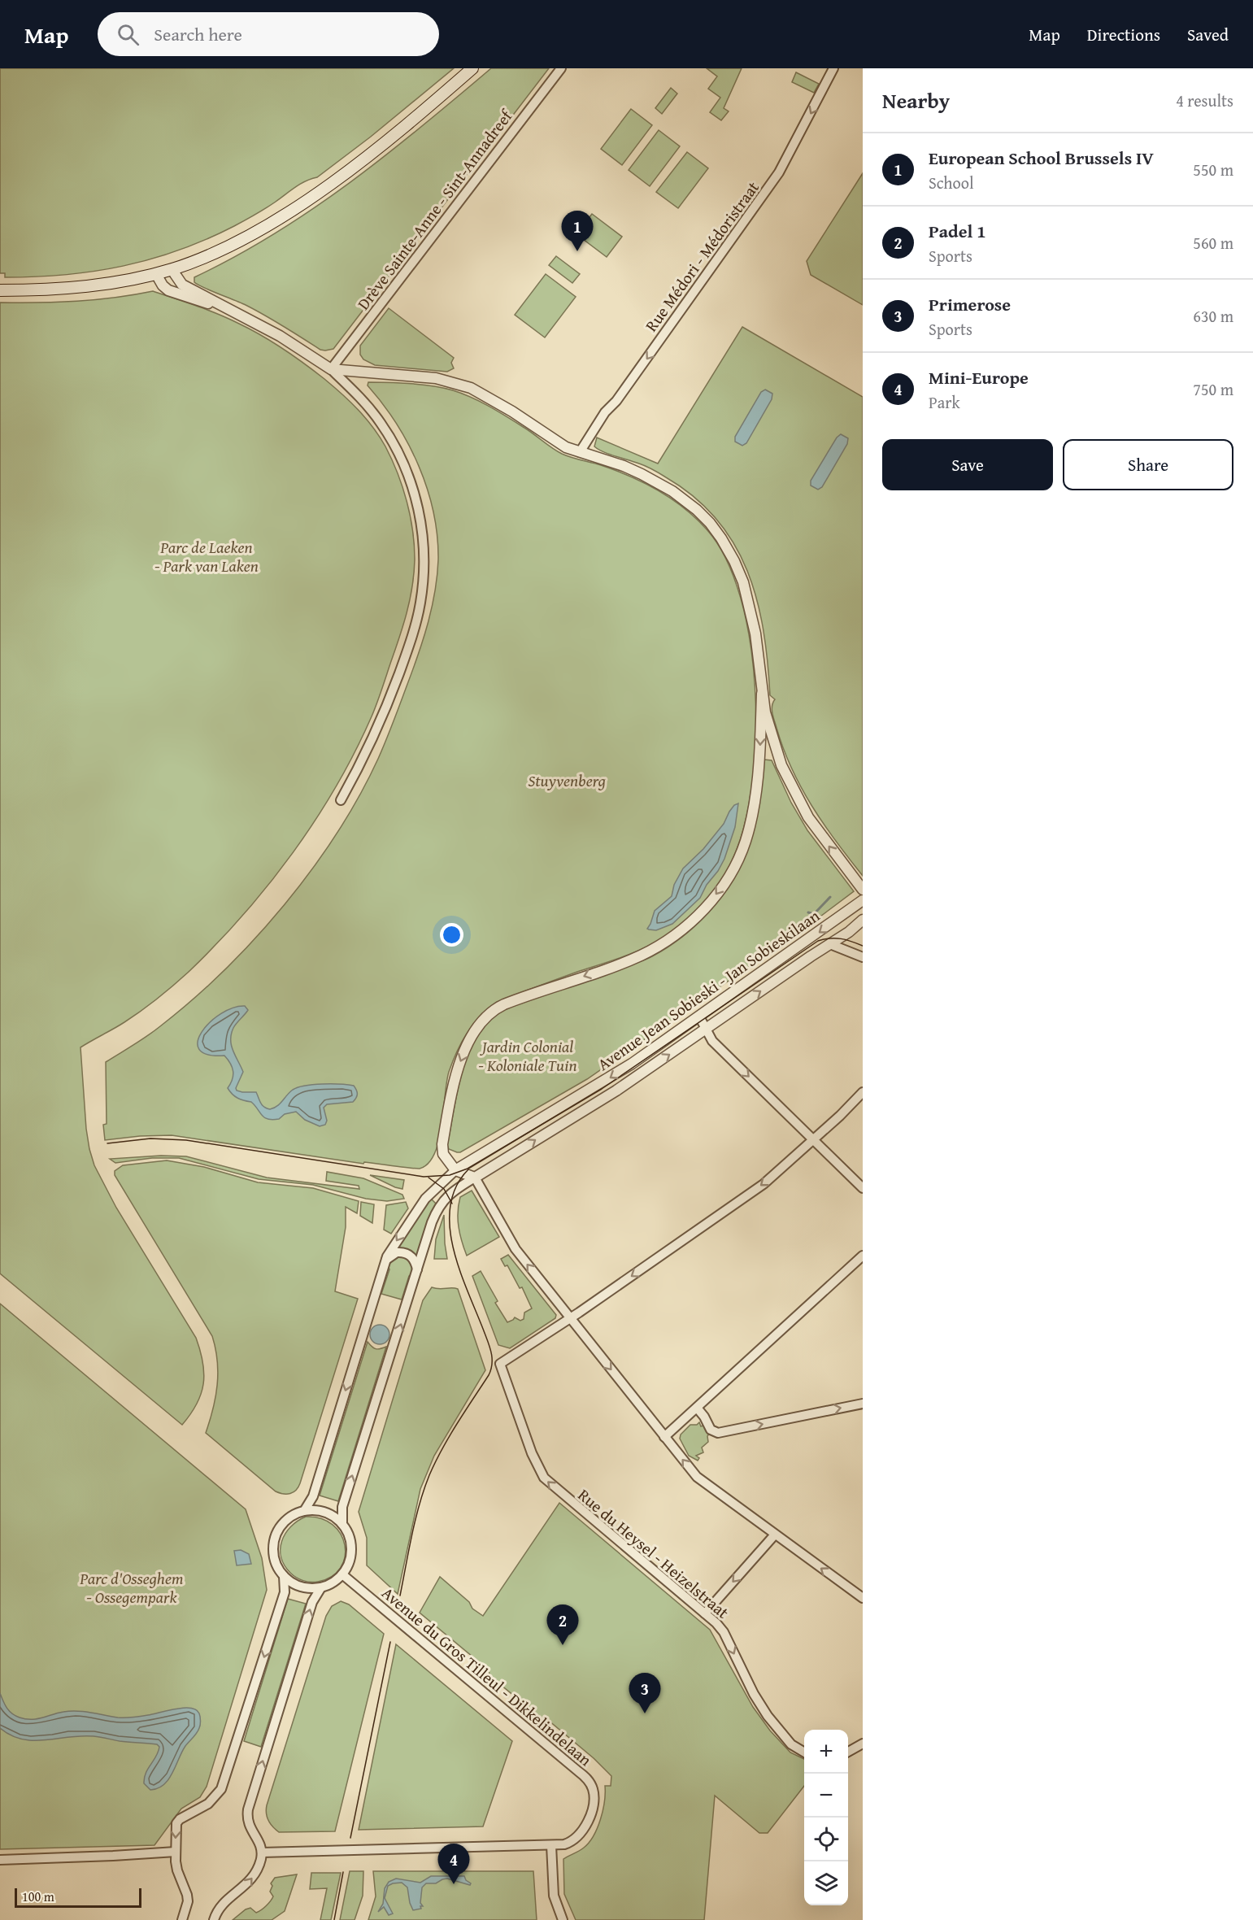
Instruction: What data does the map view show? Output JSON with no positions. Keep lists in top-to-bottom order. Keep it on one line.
{"streets":{"street":["Drève Sainte-Anne - Sint-Annadreef","Rue Médori - Médoristraat","Avenue Jean Sobieski - Jan Sobieskilaan","Rue du Heysel - Heizelstraat","Avenue du Gros Tilleul - Dikkelindelaan"]},"crossings":[["Avenue Jean Sobieski - Jan Sobieskilaan","Avenue du Gros Tilleul - Dikkelindelaan"]],"one_way":["Rue Médori - Médoristraat"],"parks":["Parc de Laeken - Park van Laken","Stuyvenberg","Jardin Colonial - Koloniale Tuin","Parc d'Osseghem - Ossegempark"],"scale_bar":"100 m","page":{"header":"Map","search":"Search here","nav":["Map","Directions","Saved"],"heading":["Nearby","4 results"],"list":[{"mark":"1","name":"European School Brussels IV","note":"School","value":"550 m"},{"mark":"2","name":"Padel 1","note":"Sports","value":"560 m"},{"mark":"3","name":"Primerose","note":"Sports","value":"630 m"},{"mark":"4","name":"Mini-Europe","note":"Park","value":"750 m"}],"pins":["1","2","3","4"],"buttons":["Save","Share"],"map_buttons":["+","−"],"scale":"100 m"}}
